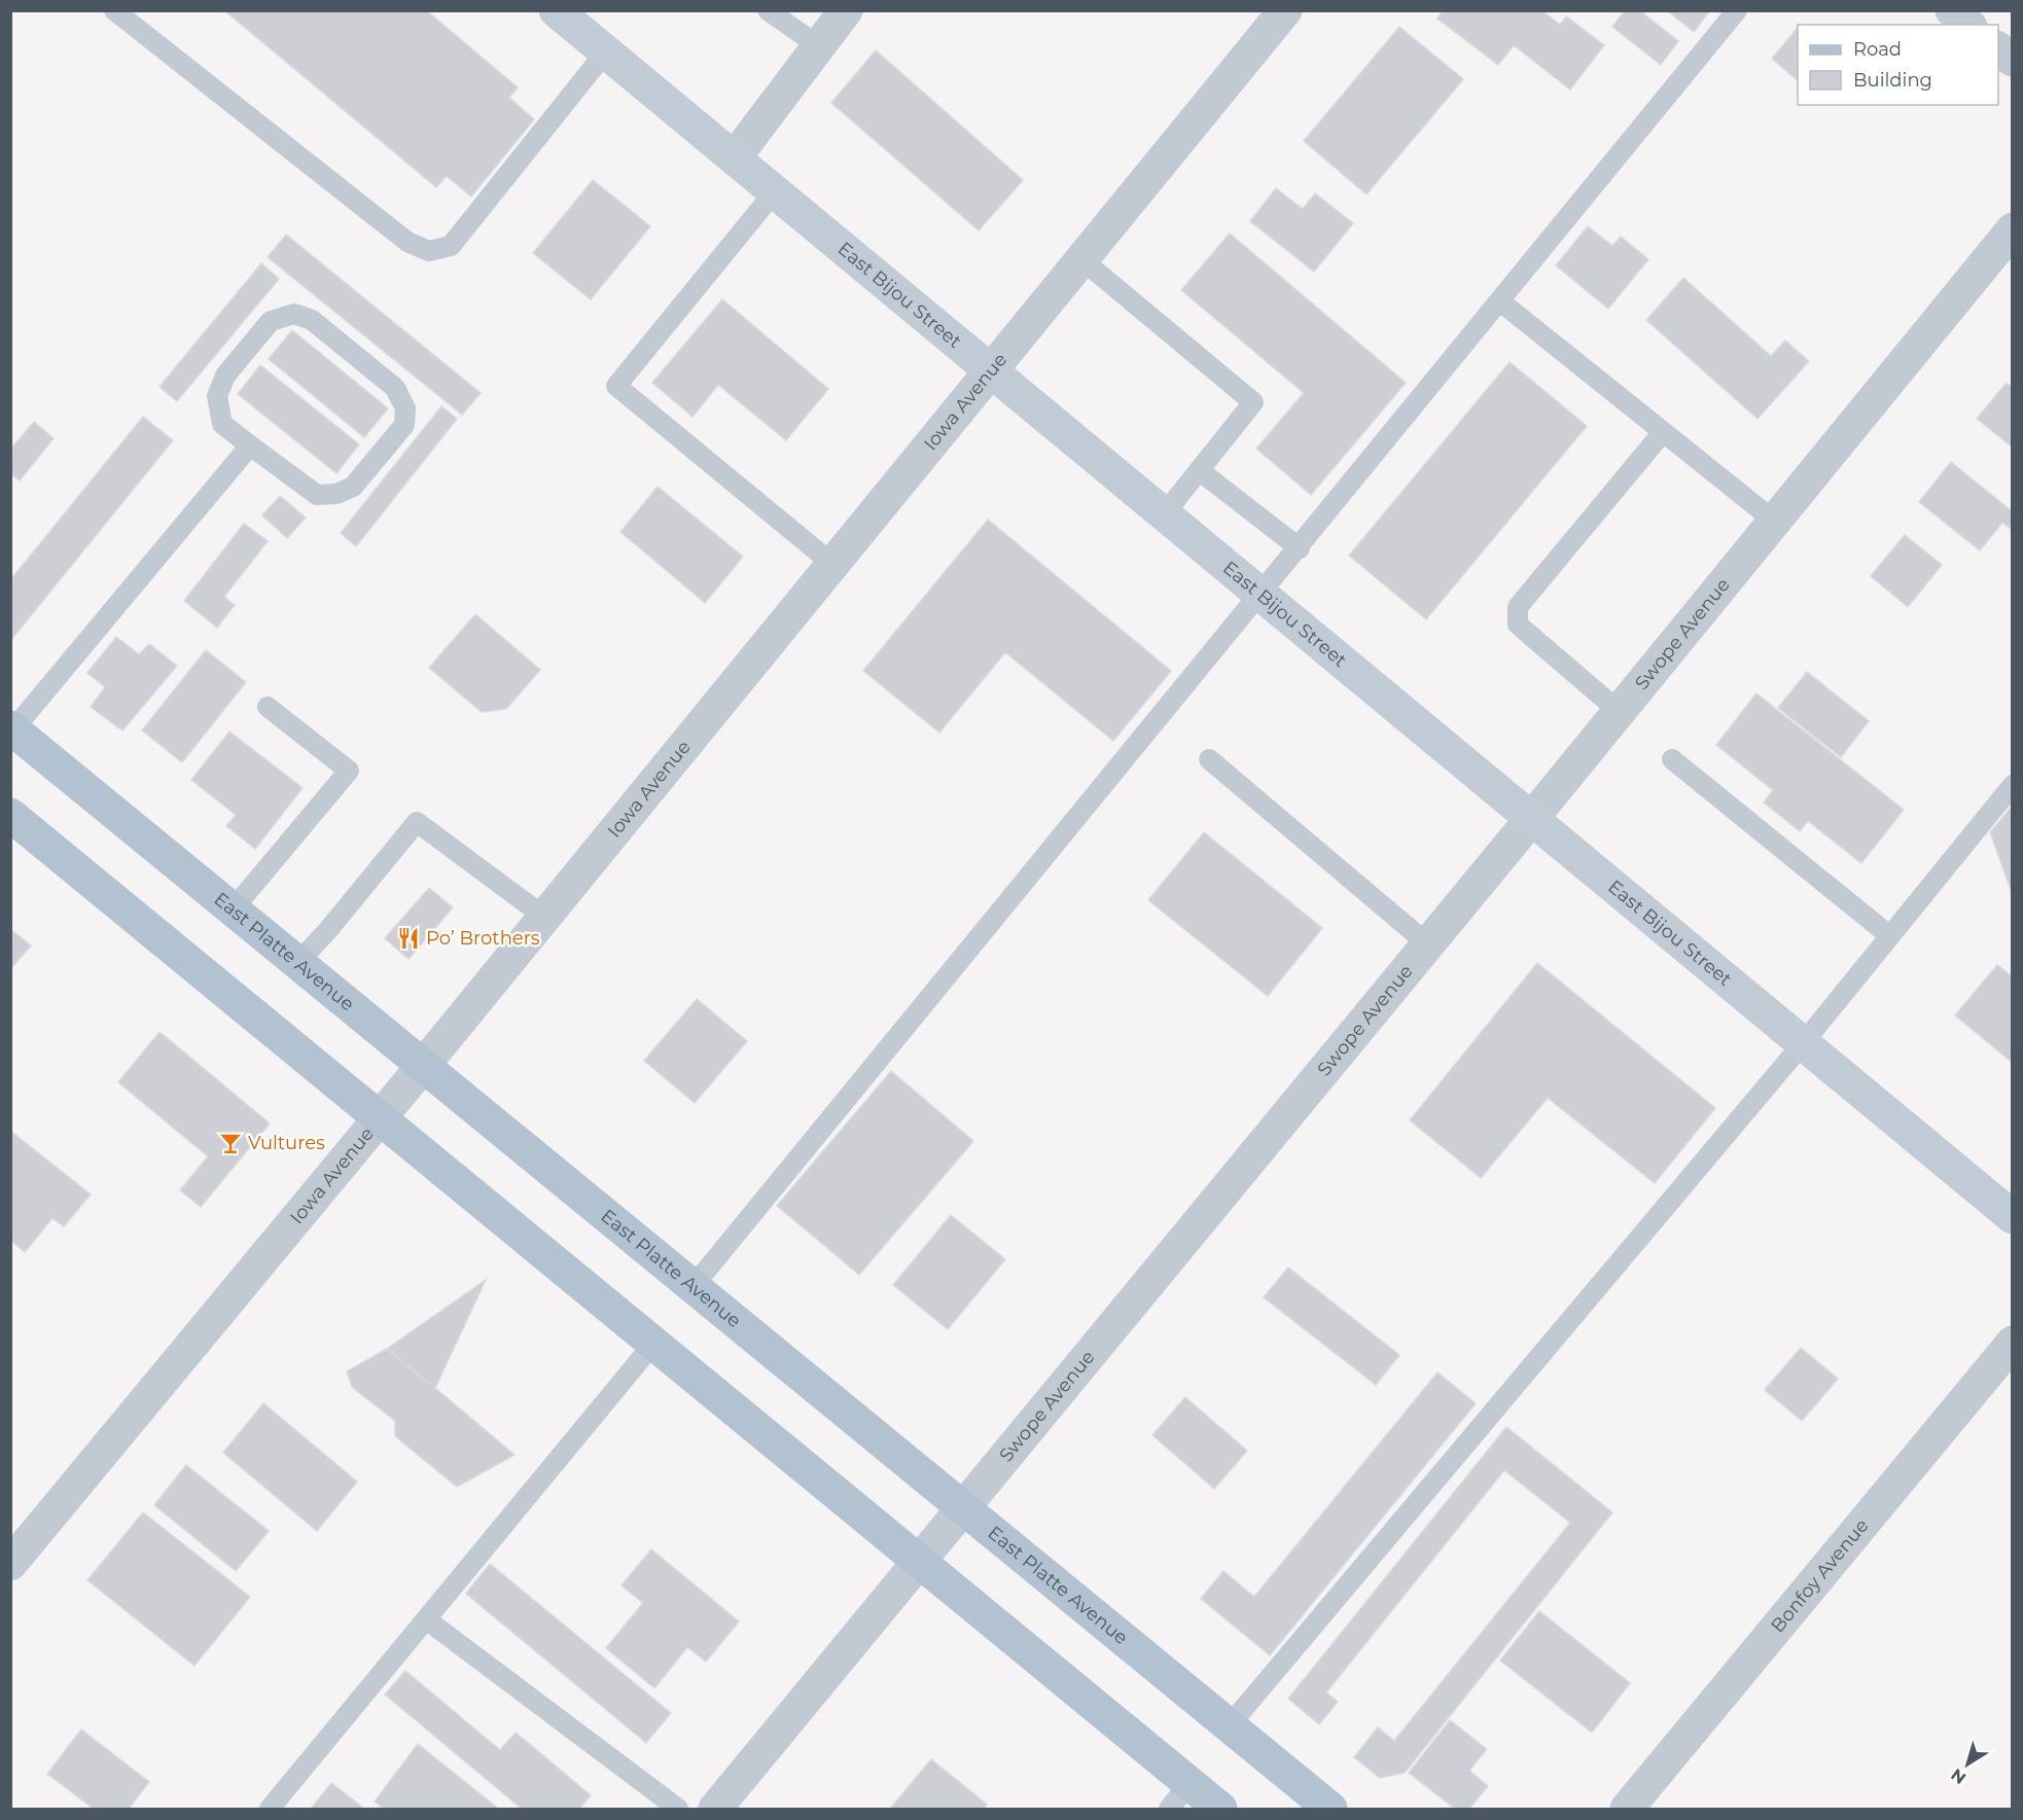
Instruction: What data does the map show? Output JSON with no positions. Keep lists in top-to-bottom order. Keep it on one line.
{"streets":{"main road":["East Platte Avenue"],"street":["East Bijou Street","Iowa Avenue","Swope Avenue","Bonfoy Avenue"]},"crossings":[["East Bijou Street","Iowa Avenue"],["East Bijou Street","Swope Avenue"],["Iowa Avenue","East Platte Avenue"],["Swope Avenue","East Platte Avenue"]],"places":{"restaurant":["Po’ Brothers"],"bar":["Vultures"]},"legend":["Road","Building"],"north":"bottom left"}
